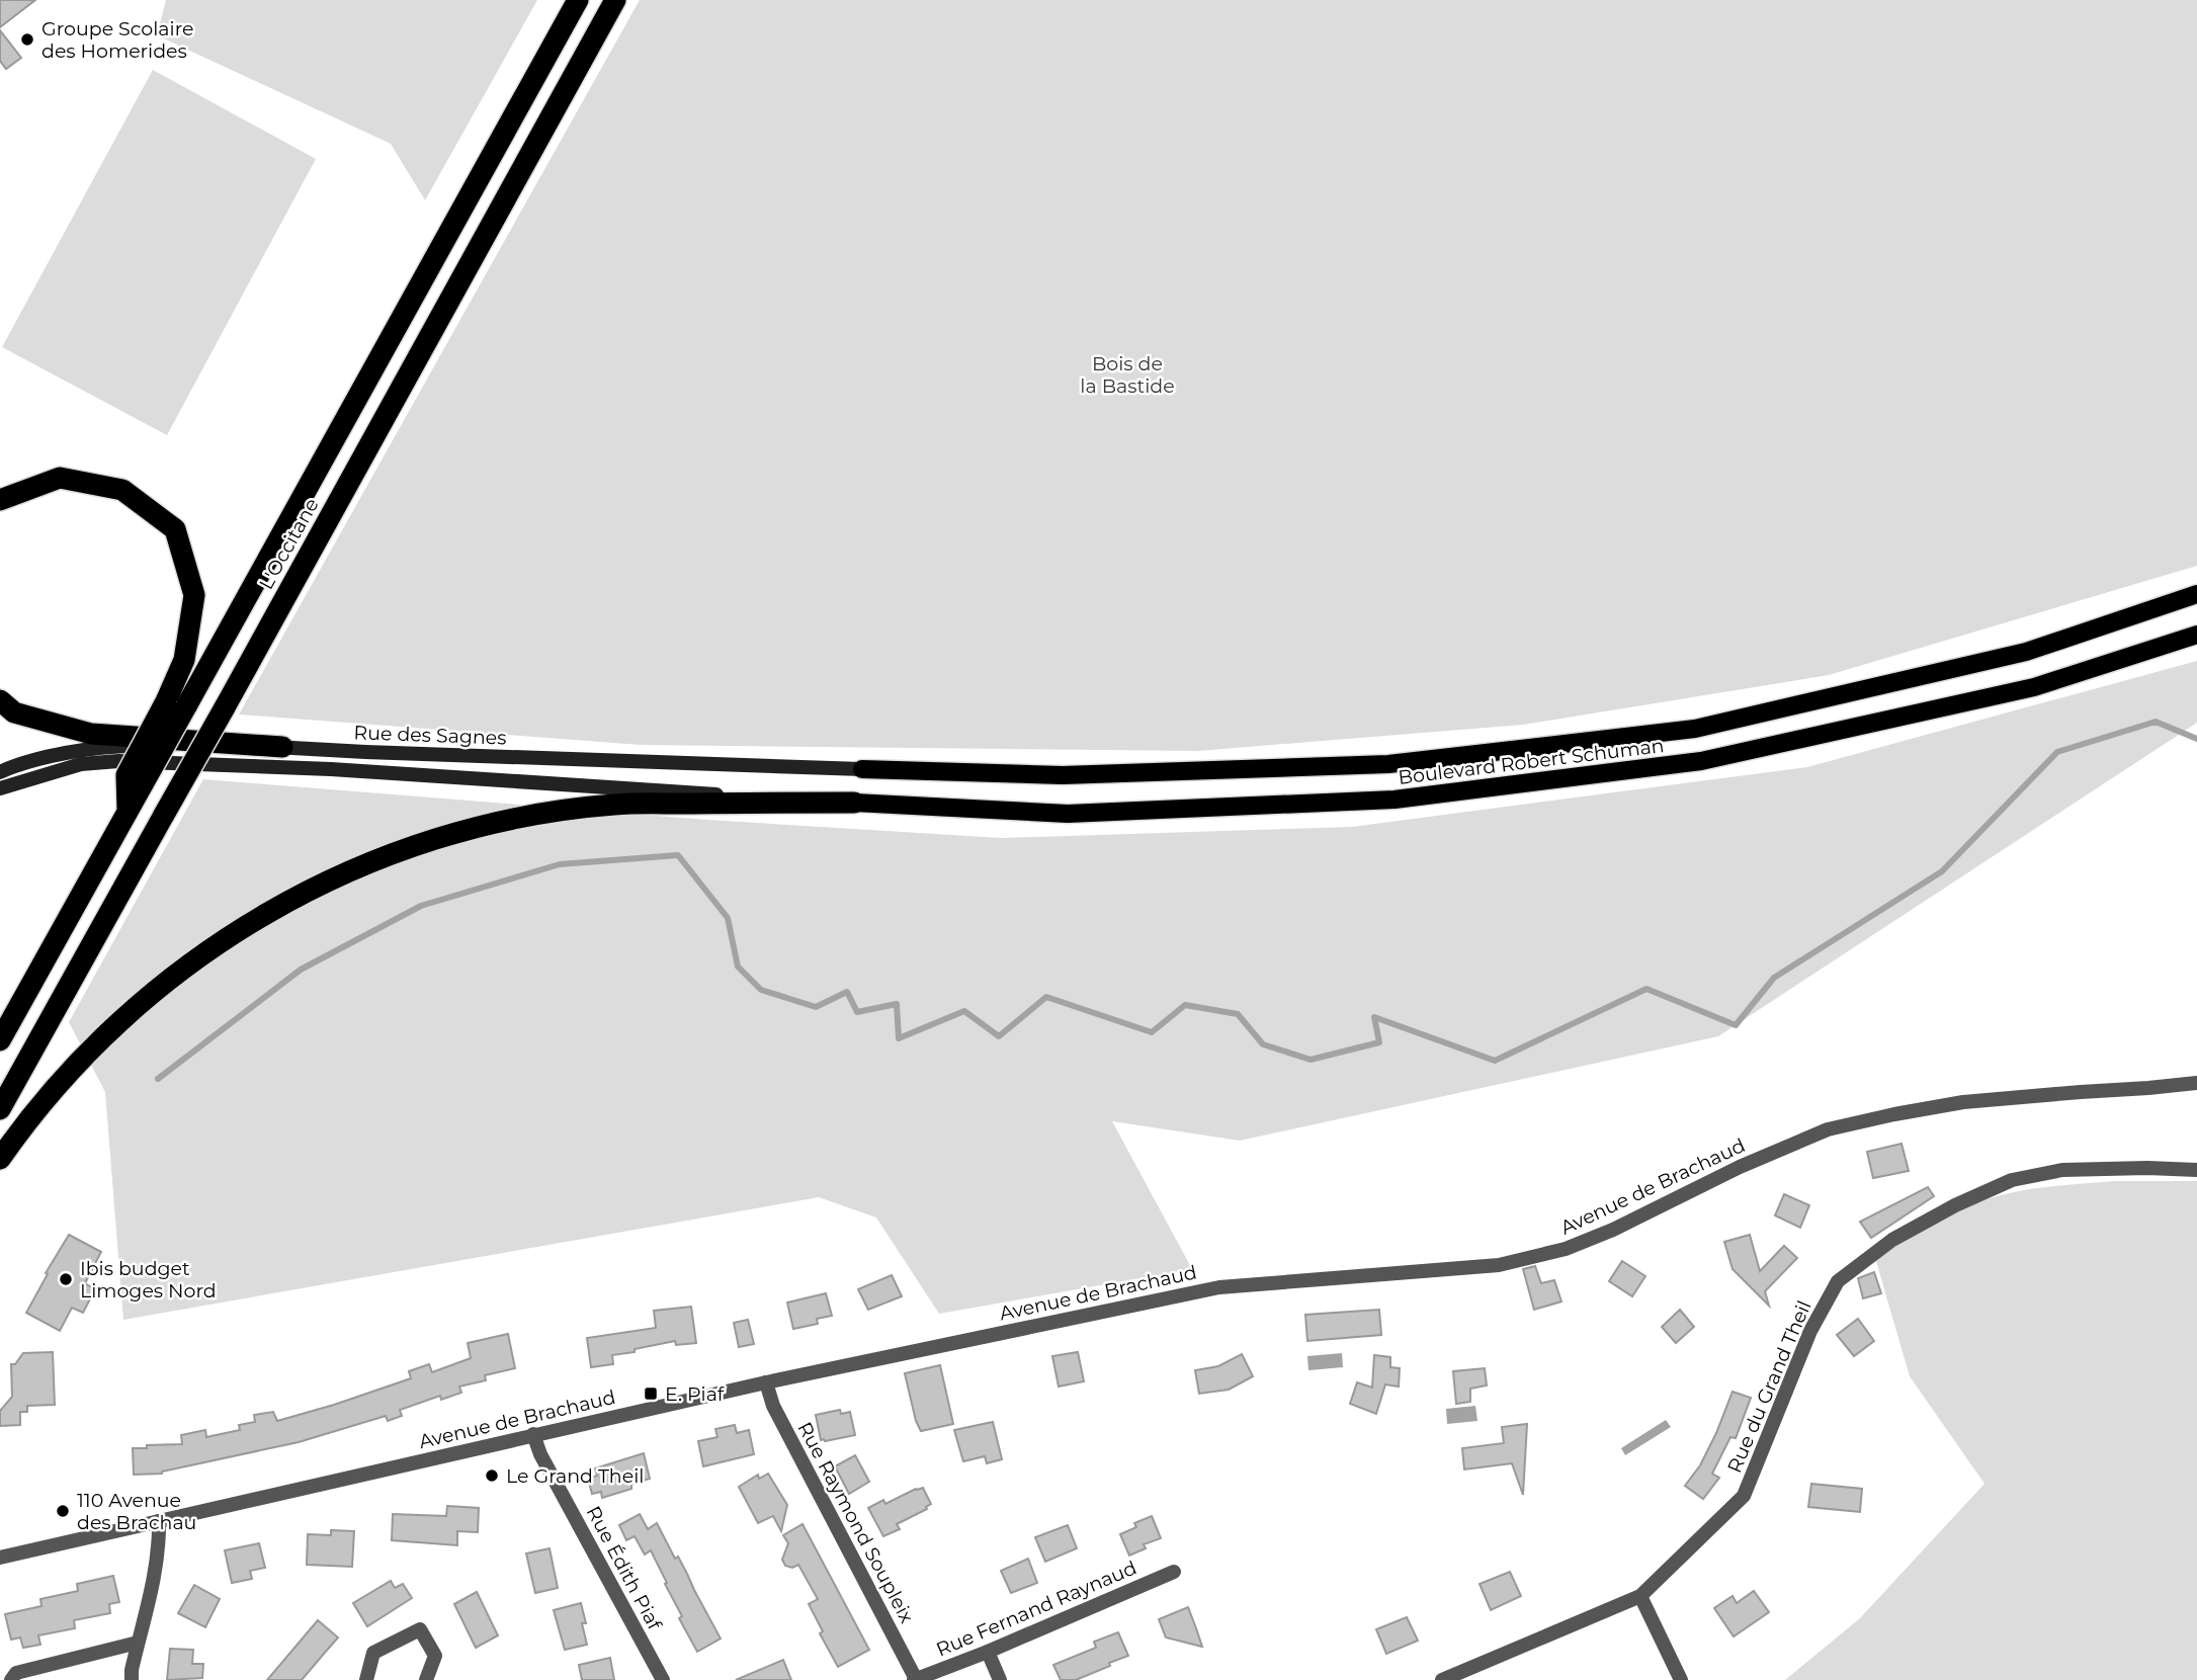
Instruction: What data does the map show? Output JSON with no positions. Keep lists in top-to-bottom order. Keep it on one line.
{"streets":{"highway":["L'Occitane"],"main road":["Boulevard Robert Schuman"],"street":["Rue des Sagnes","Avenue de Brachaud","Rue du Grand Theil","Rue Raymond Soupleix","Rue Édith Piaf","Rue Fernand Raynaud"]},"crossings":[["Rue des Sagnes","Boulevard Robert Schuman"],["Avenue de Brachaud","Rue Raymond Soupleix"],["Avenue de Brachaud","Rue Édith Piaf"],["Rue Raymond Soupleix","Rue Fernand Raynaud"]],"parks":["Bois de la Bastide"],"places":{"other":["Groupe Scolaire des Homerides","Ibis budget Limoges Nord","Le Grand Theil","110 Avenue des Brachau"],"transit":["E. Piaf"]}}
